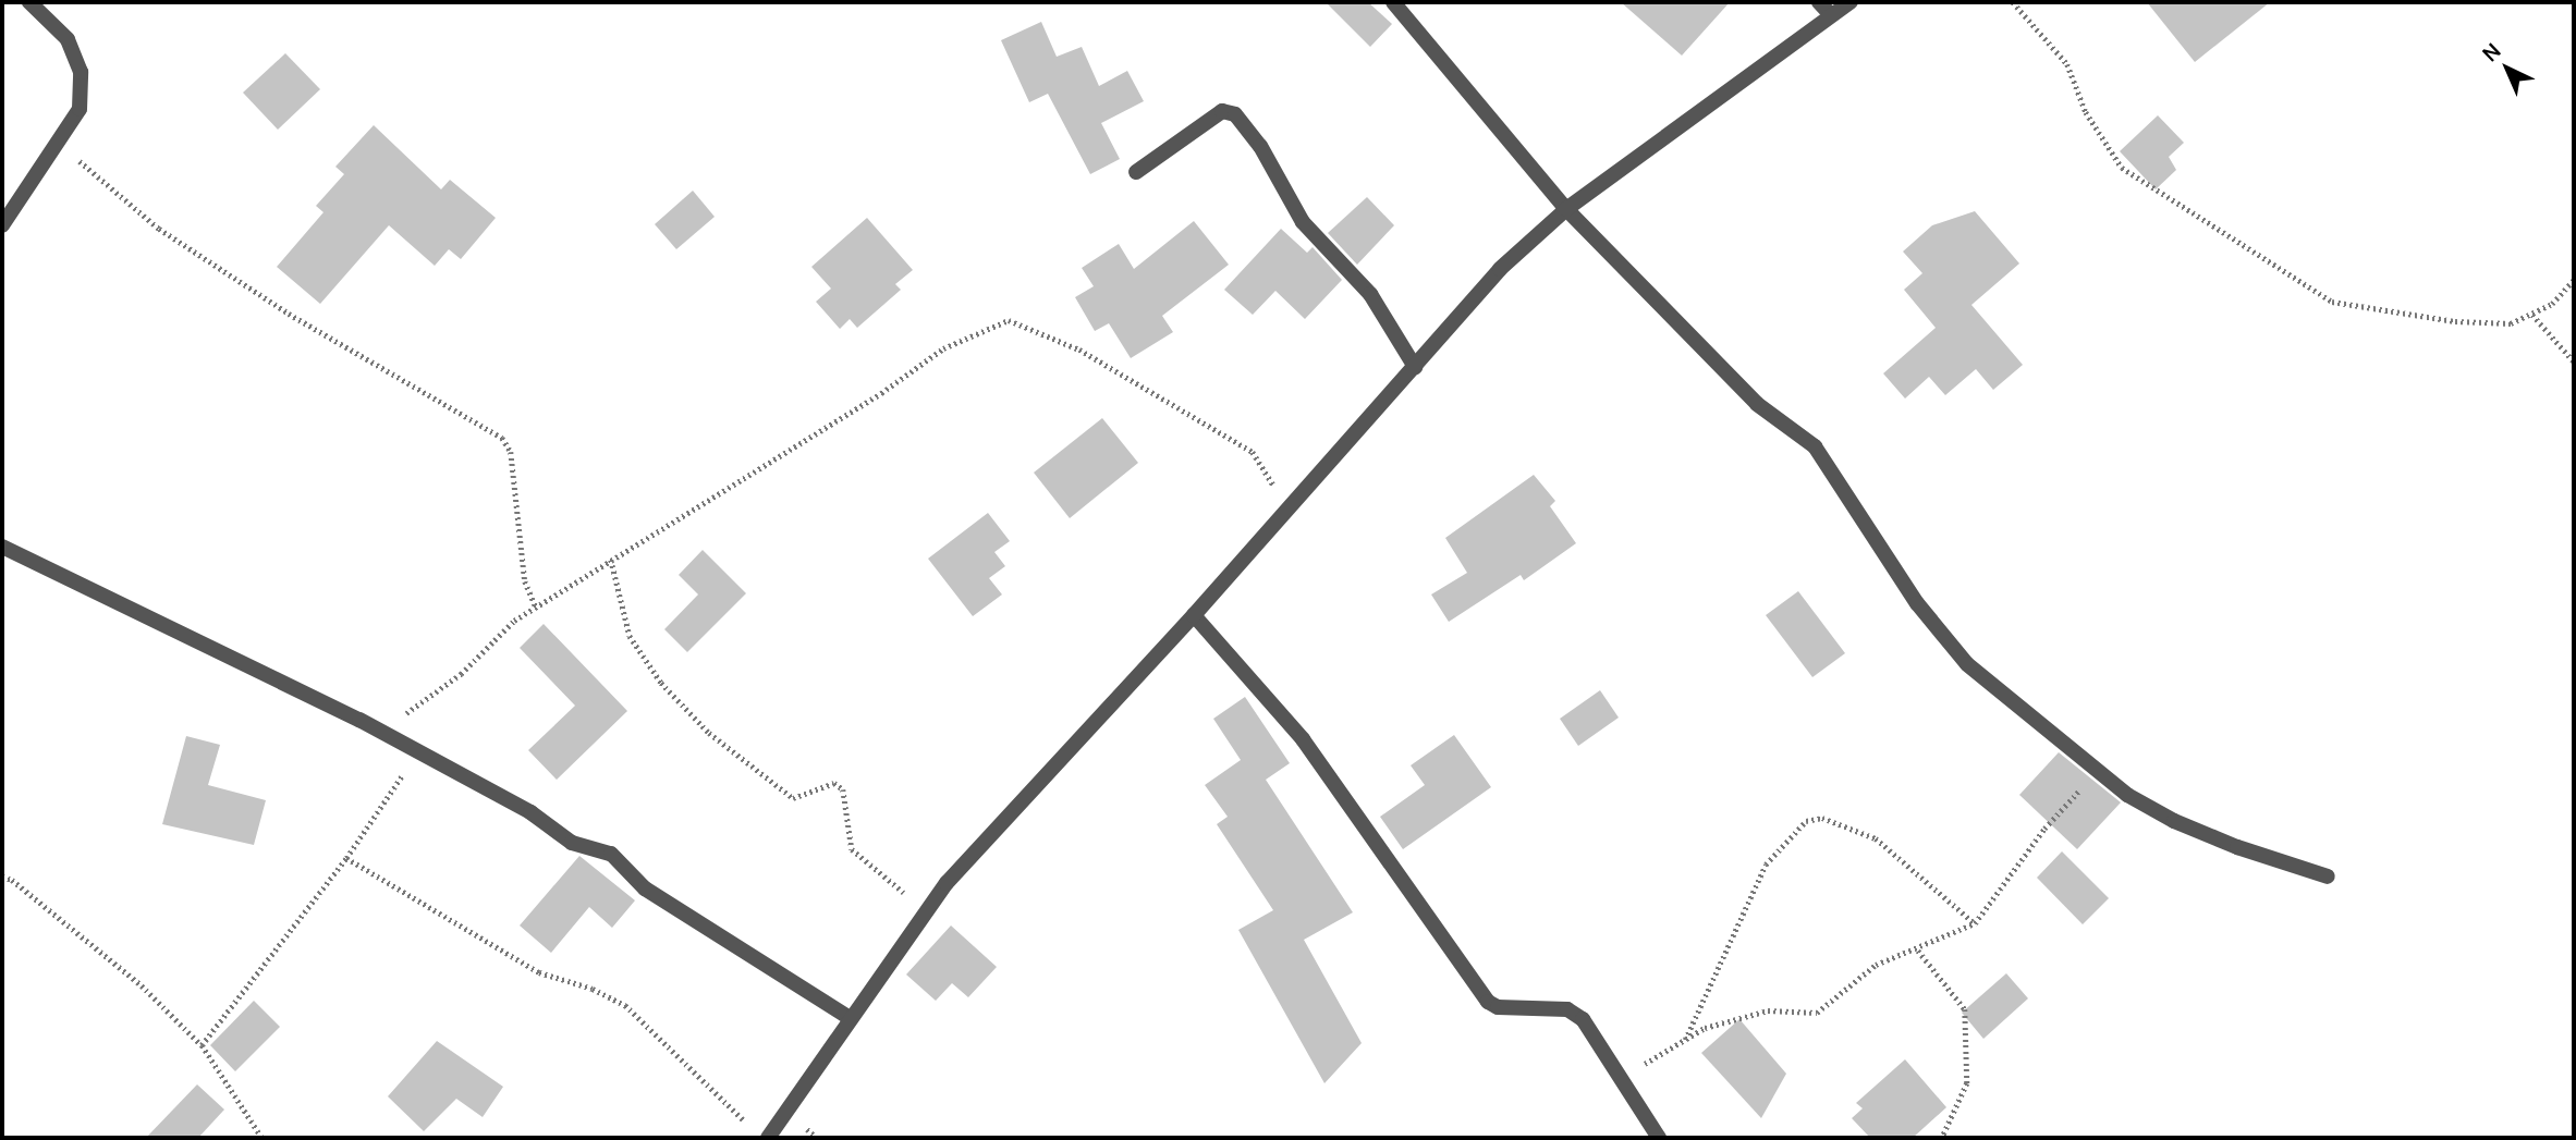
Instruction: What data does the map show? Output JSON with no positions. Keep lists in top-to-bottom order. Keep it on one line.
{"north":"top left"}
